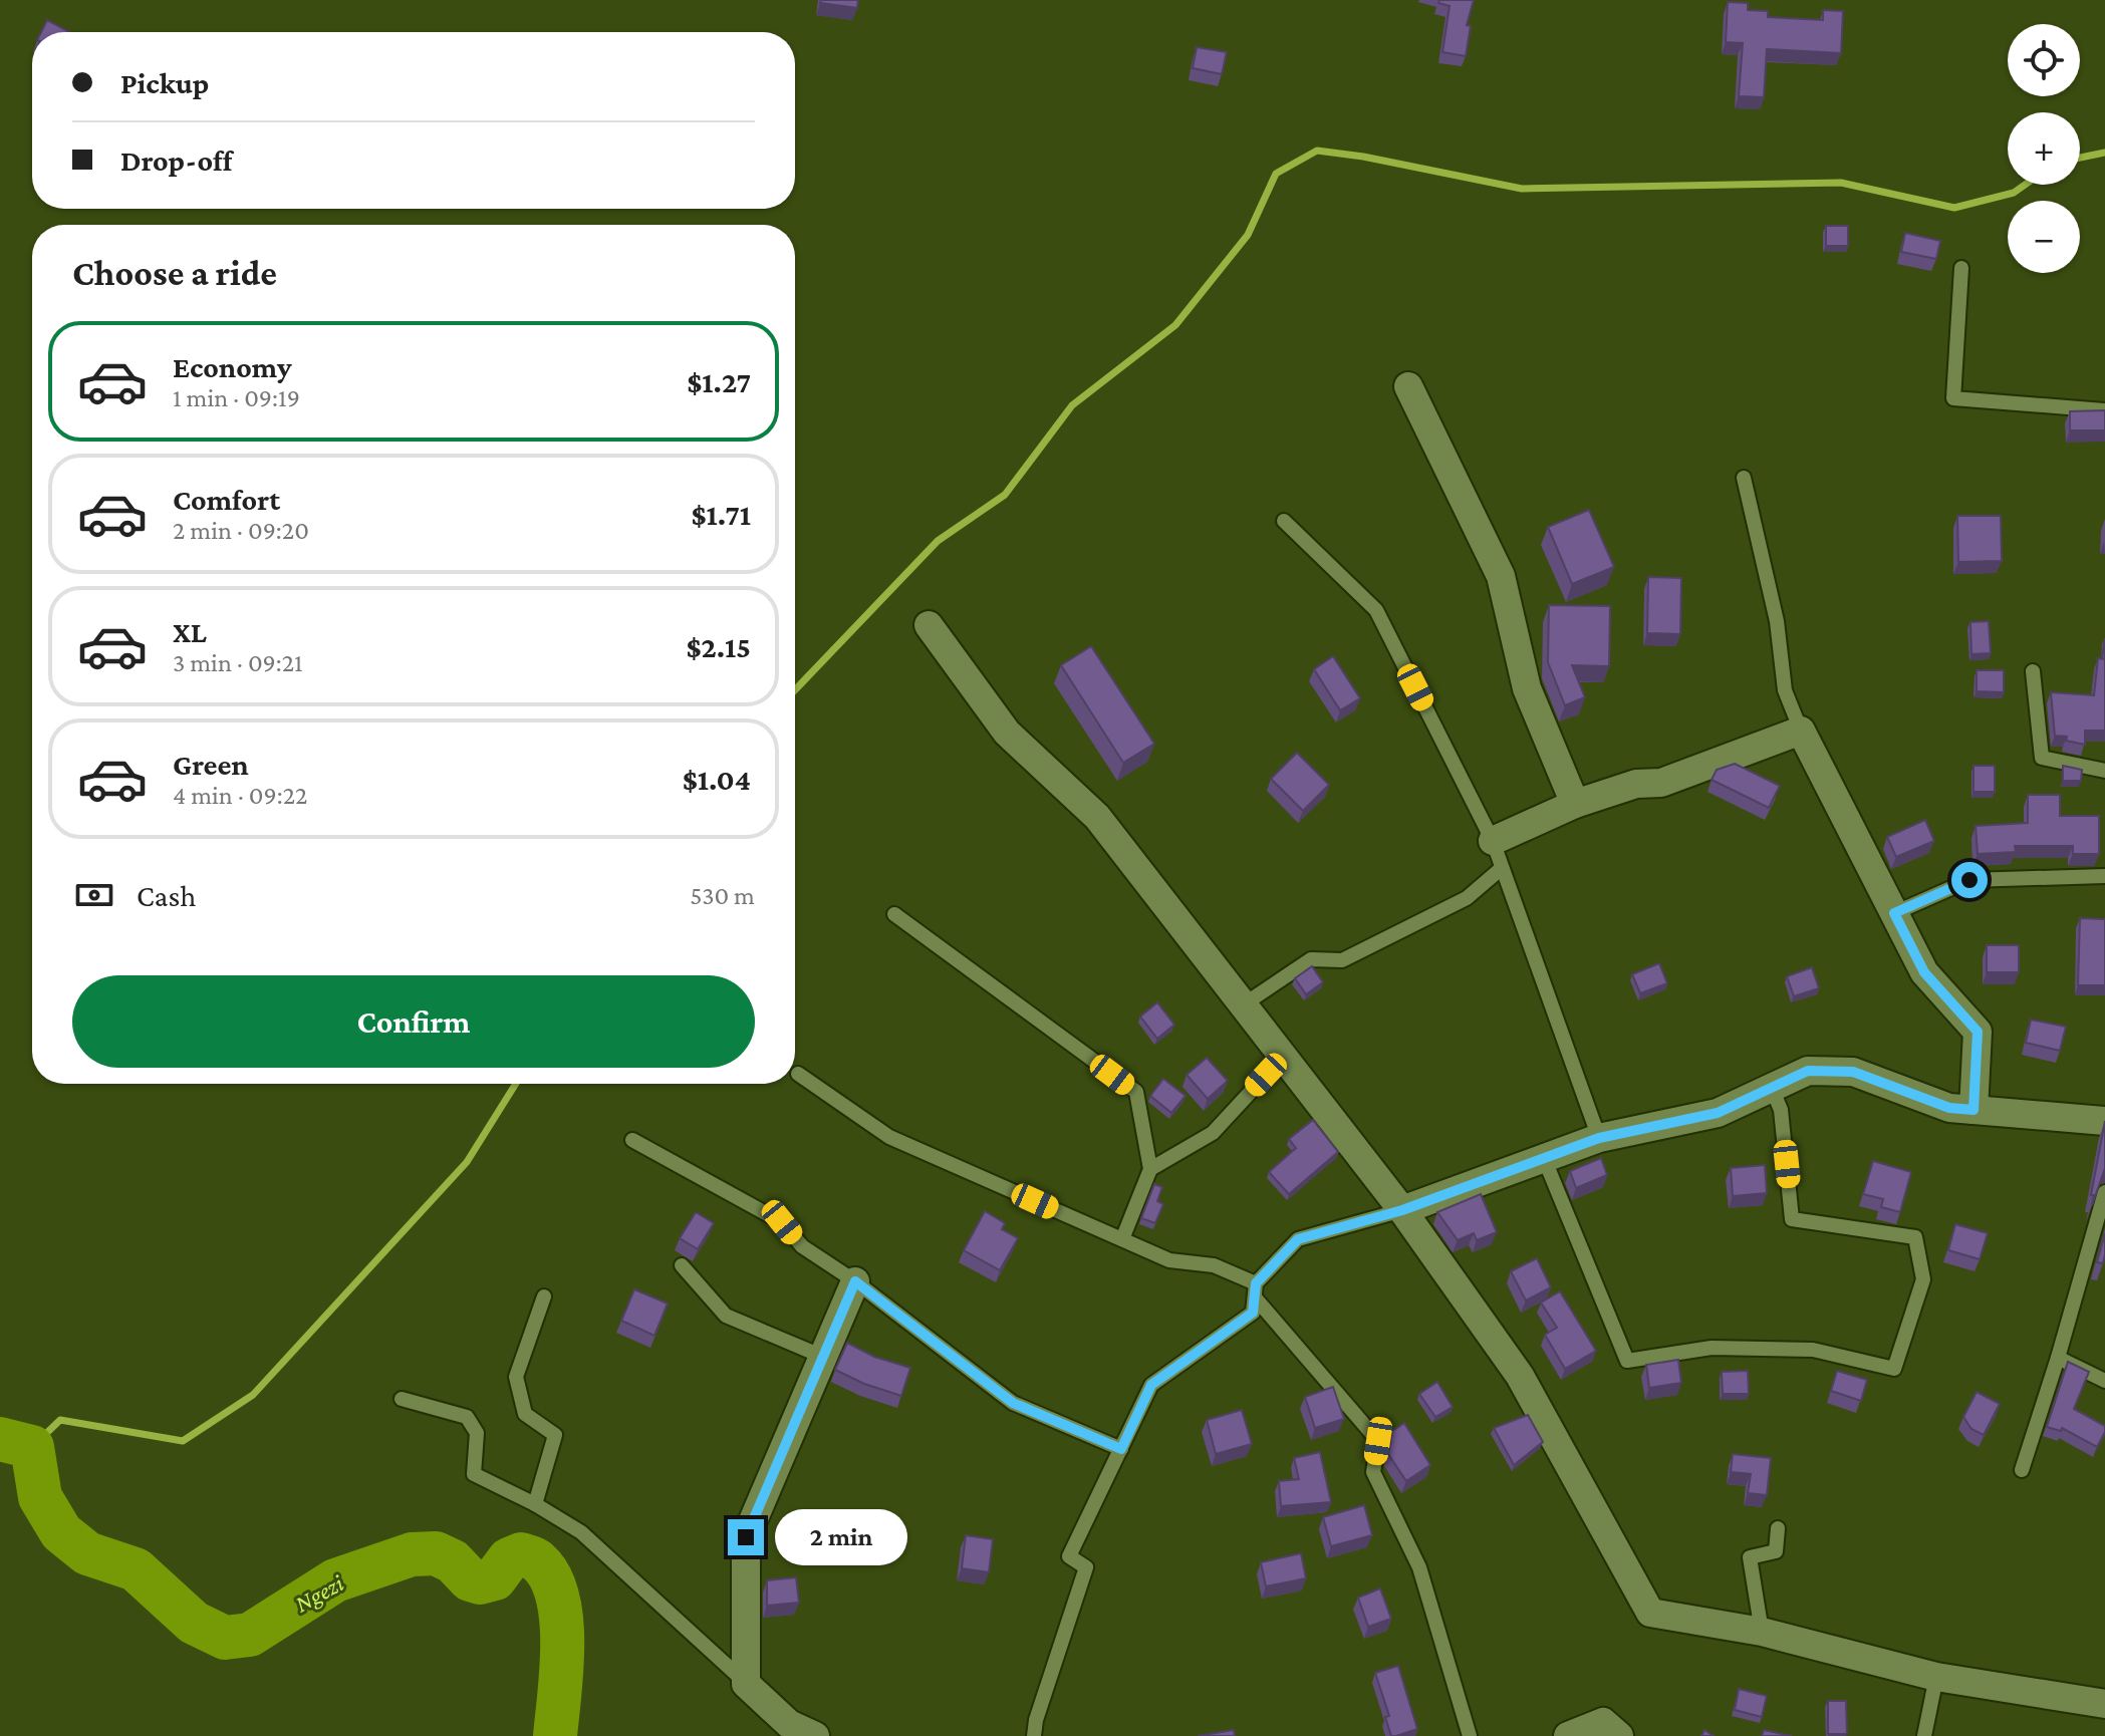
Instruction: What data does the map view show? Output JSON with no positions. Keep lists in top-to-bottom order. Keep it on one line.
{"water":["Ngezi"],"page":{"map_buttons":["+","−"],"banner":["Pickup","Drop-off"],"heading":"Choose a ride","list":[{"name":"Economy","note":"1 min · 09:19","value":"$1.27"},{"name":"Comfort","note":"2 min · 09:20","value":"$1.71"},{"name":"XL","note":"3 min · 09:21","value":"$2.15"},{"name":"Green","note":"4 min · 09:22","value":"$1.04"}],"pay":["Cash","530 m"],"buttons":"Confirm","bubble":"2 min"}}
